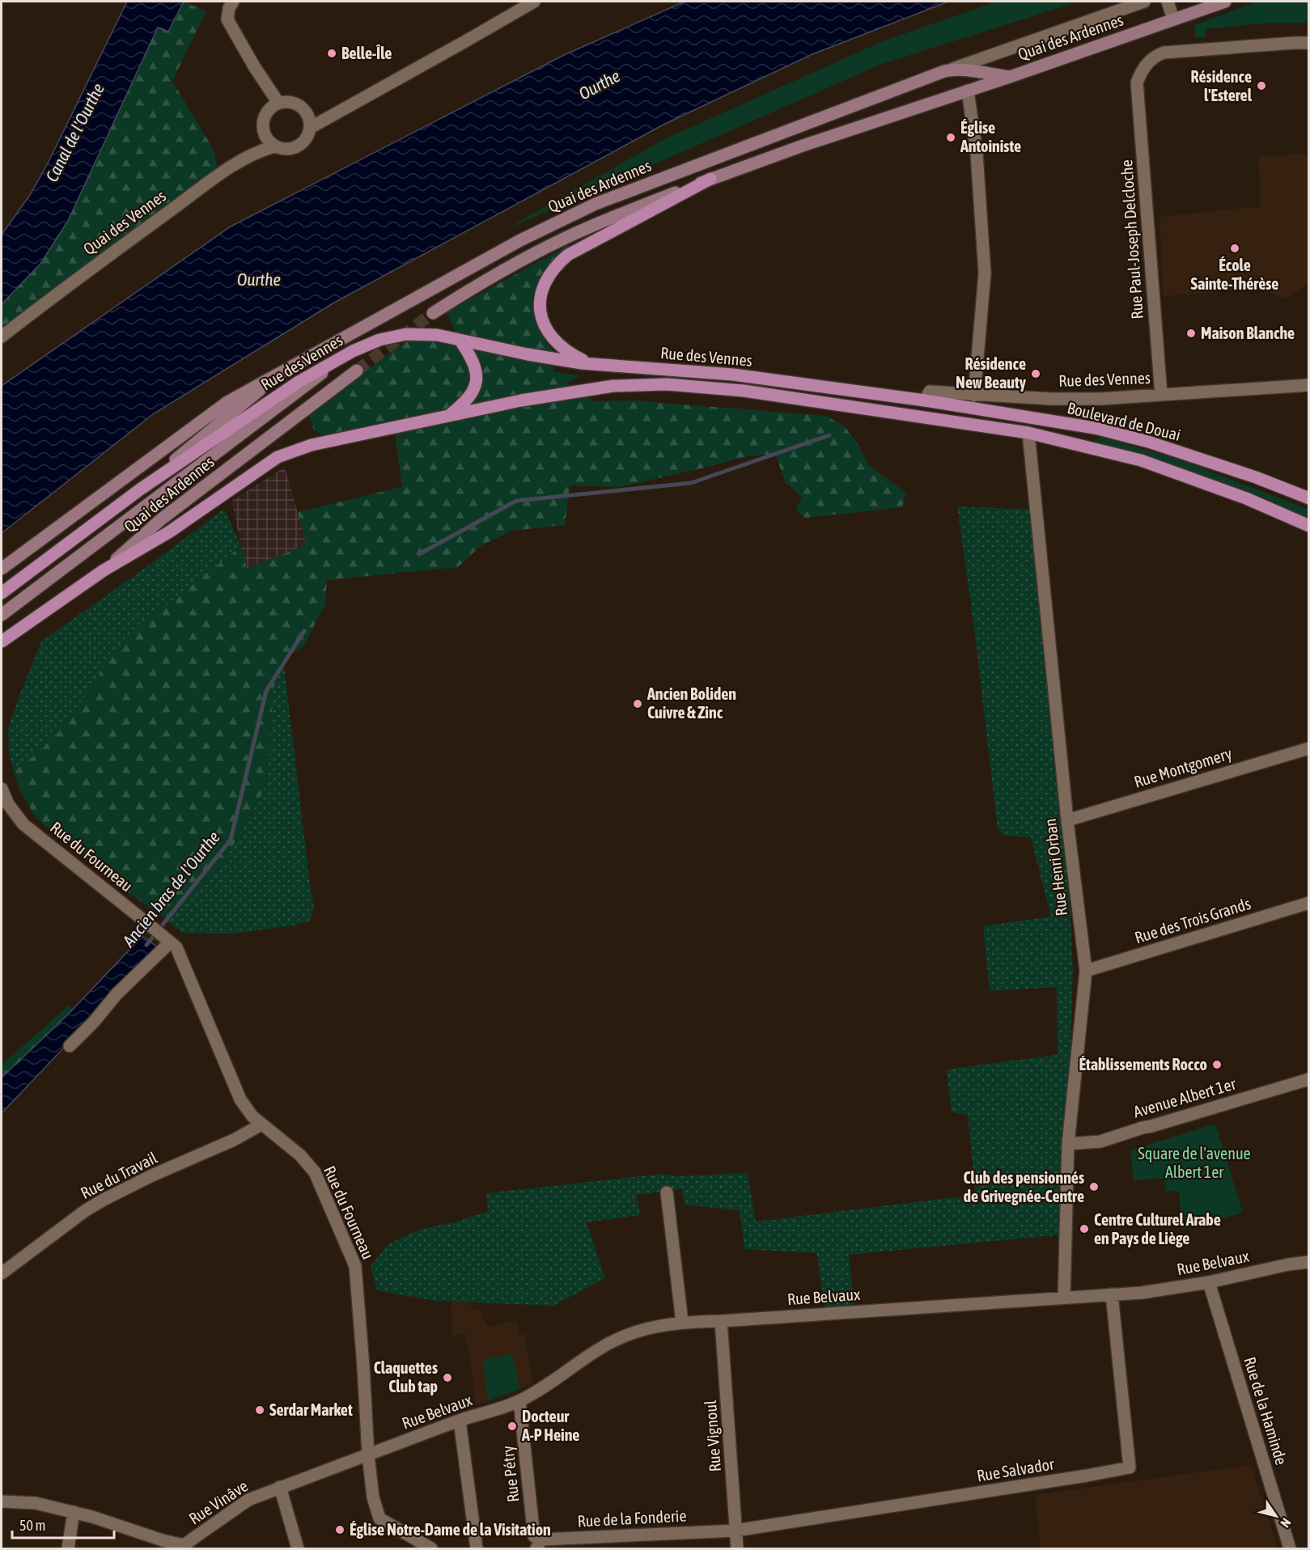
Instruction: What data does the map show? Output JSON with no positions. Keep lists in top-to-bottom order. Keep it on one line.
{"streets":{"main road":["Quai des Ardennes","Rue des Vennes","Boulevard de Douai"],"street":["Quai des Vennes","Rue Paul-Joseph Delcloche","Rue Montgomery","Rue du Fourneau","Rue Henri Orban","Rue des Trois Grands","Avenue Albert 1er","Rue du Travail","Rue Belvaux","Rue de la Haminde","Rue Vignoul","Rue Salvador","Rue Pétry","Rue Vinâve","Rue de la Fonderie"]},"crossings":[["Quai des Ardennes","Rue des Vennes"],["Rue Paul-Joseph Delcloche","Rue des Vennes"],["Rue des Vennes","Boulevard de Douai"],["Rue des Vennes","Rue Henri Orban"],["Boulevard de Douai","Rue Henri Orban"],["Rue Montgomery","Rue Henri Orban"],["Rue du Fourneau","Rue du Travail"],["Rue du Fourneau","Rue Belvaux"],["Rue du Fourneau","Rue Vinâve"],["Rue Henri Orban","Rue des Trois Grands"],["Rue Henri Orban","Avenue Albert 1er"],["Rue Henri Orban","Rue Belvaux"],["Rue Belvaux","Rue de la Haminde"],["Rue Belvaux","Rue Vignoul"],["Rue Belvaux","Rue Salvador"],["Rue Belvaux","Rue Pétry"],["Rue Belvaux","Rue Vinâve"],["Rue Vignoul","Rue Salvador"],["Rue Vignoul","Rue de la Fonderie"],["Rue Salvador","Rue de la Fonderie"],["Rue Pétry","Rue de la Fonderie"]],"water":["Ourthe","Canal de l'Ourthe","Ancien bras de l'Ourthe"],"parks":["Square de l'avenue Albert 1er"],"places":["Belle-Île","Résidence l'Esterel","Église Antoiniste","École Sainte-Thérèse","Maison Blanche","Résidence New Beauty","Ancien Boliden Cuivre & Zinc","Établissements Rocco","Club des pensionnés de Grivegnée-Centre","Centre Culturel Arabe en Pays de Liège","Claquettes Club tap","Serdar Market","Docteur A-P Heine","Église Notre-Dame de la Visitation"],"scale_bar":"50 m","north":"bottom right"}
